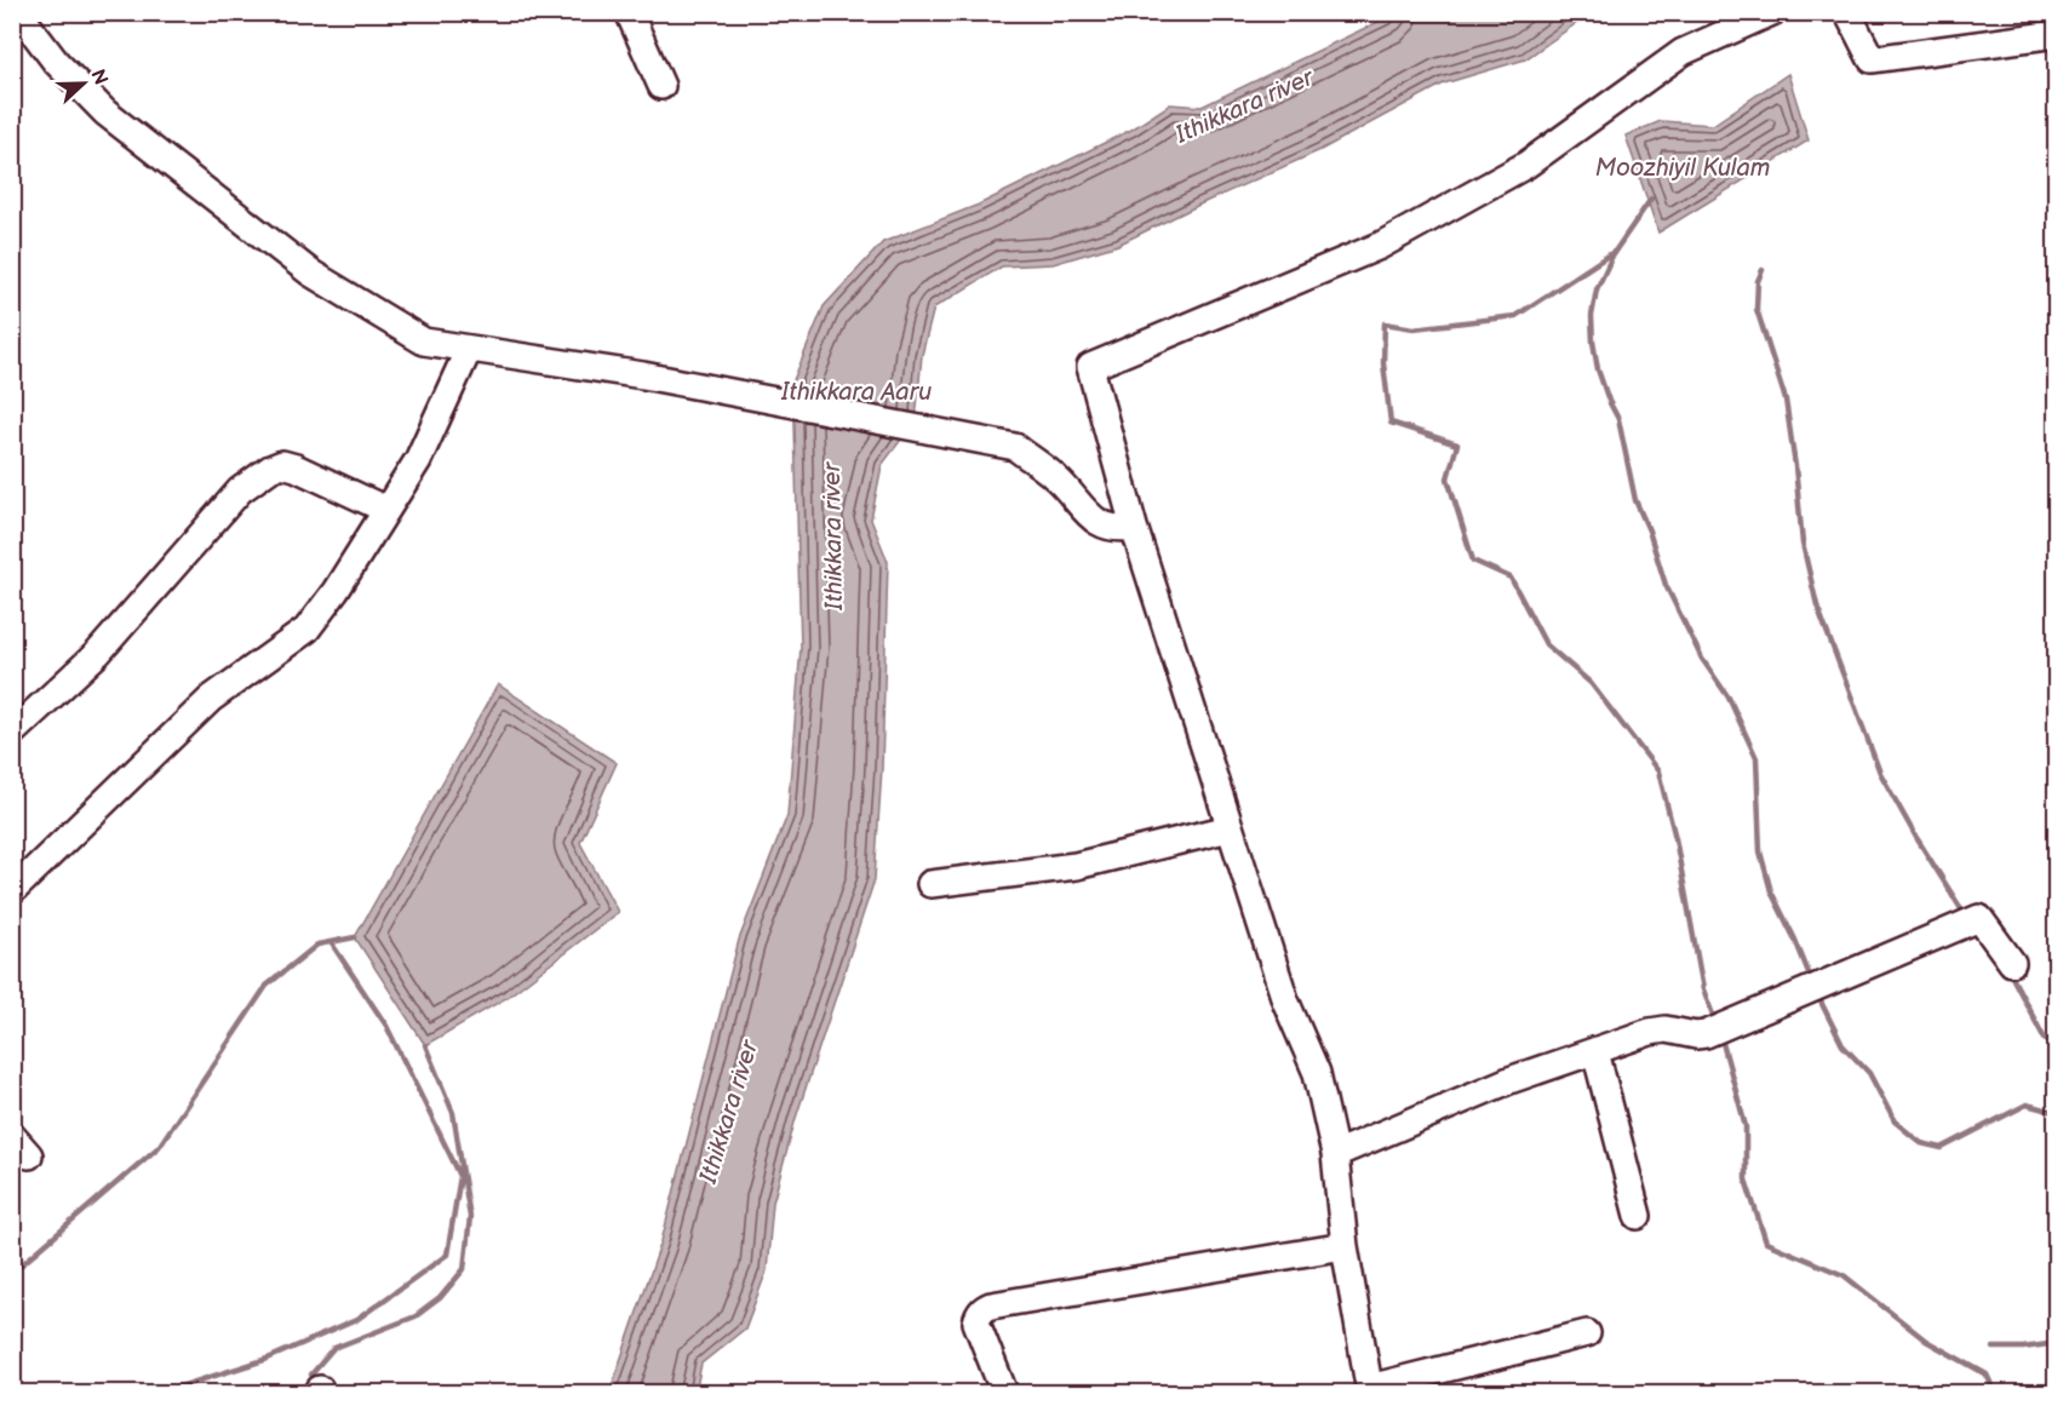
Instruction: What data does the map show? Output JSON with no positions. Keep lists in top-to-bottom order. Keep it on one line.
{"water":["Ithikkara river","Moozhiyil Kulam","Ithikkara Aaru"],"north":"right"}
